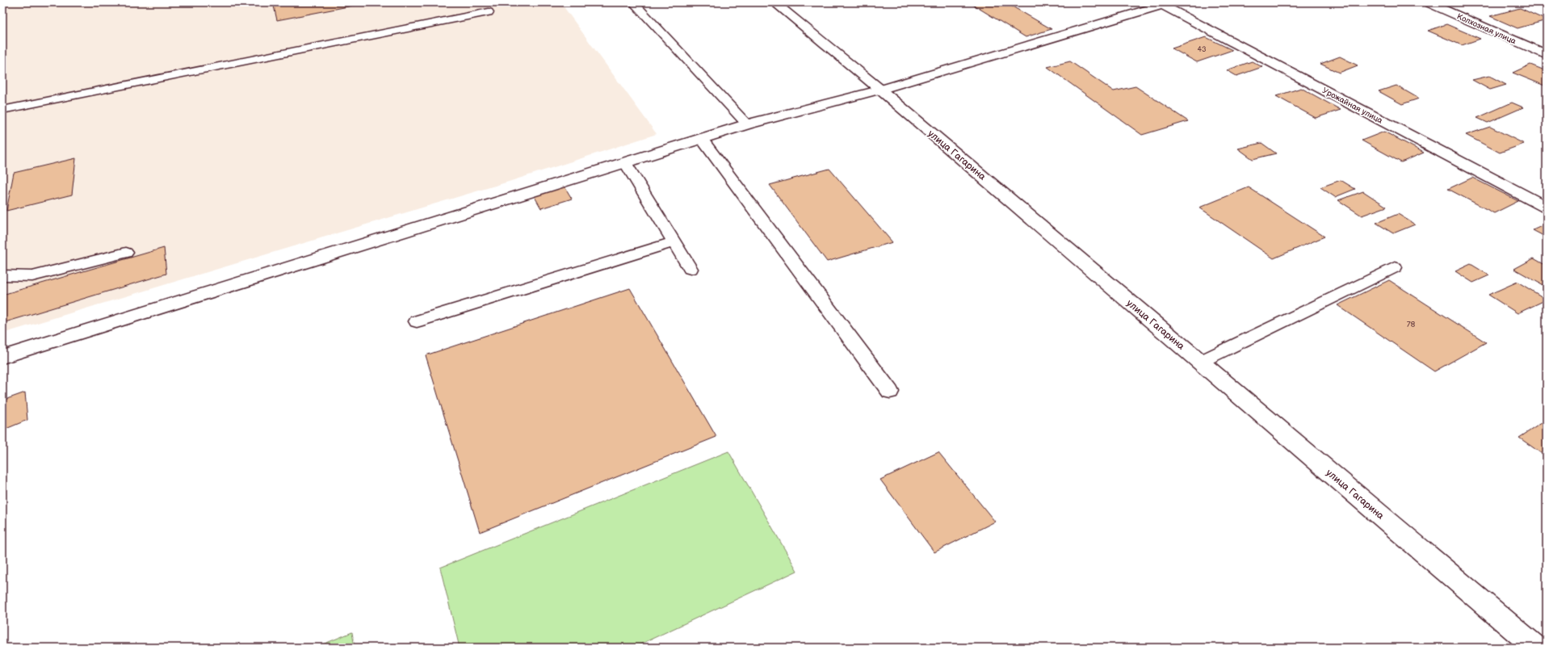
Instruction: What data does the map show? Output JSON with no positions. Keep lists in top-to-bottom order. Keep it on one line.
{"streets":{"street":["Колхозная улица","Урожайная улица","улица Гагарина"]},"house_numbers":["43","78"]}
